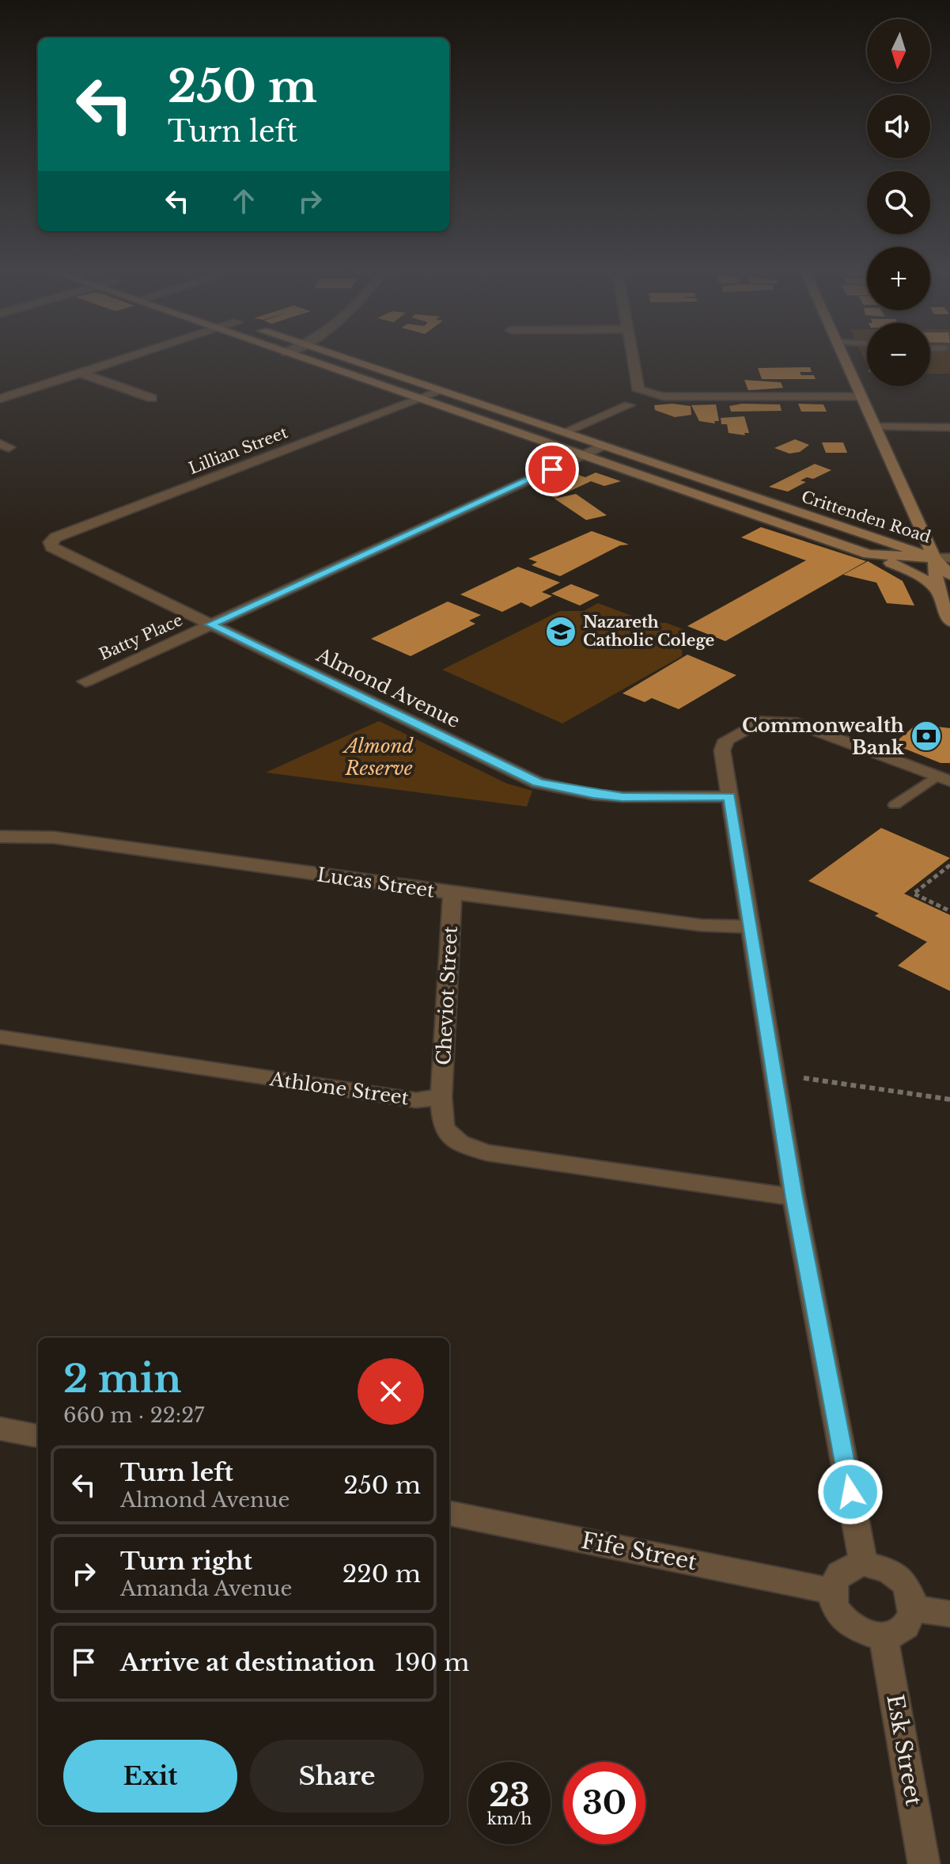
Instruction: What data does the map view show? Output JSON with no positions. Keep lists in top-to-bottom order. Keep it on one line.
{"streets":{"main road":["Crittenden Road"],"street":["Lillian Street","Batty Place","Almond Avenue","Lucas Street","Cheviot Street","Athlone Street","Fife Street","Esk Street"]},"crossings":[["Lillian Street","Crittenden Road"],["Lillian Street","Almond Avenue"],["Crittenden Road","Batty Place"],["Batty Place","Almond Avenue"],["Lucas Street","Cheviot Street"],["Cheviot Street","Athlone Street"],["Fife Street","Esk Street"]],"parks":["Almond Reserve"],"places":{"school or university":["Nazareth Catholic Colege"],"bank":["Commonwealth Bank"]},"north":"bottom","page":{"map_buttons":["+","−"],"turn":["250 m","Turn left"],"heading":["2 min","660 m · 22:27"],"list":[{"name":"Turn left","note":"Almond Avenue","value":"250 m"},{"name":"Turn right","note":"Amanda Avenue","value":"220 m"},{"name":"Arrive at destination","value":"190 m"}],"buttons":["Exit","Share"],"speed":"23 km/h","limit":"30"}}
